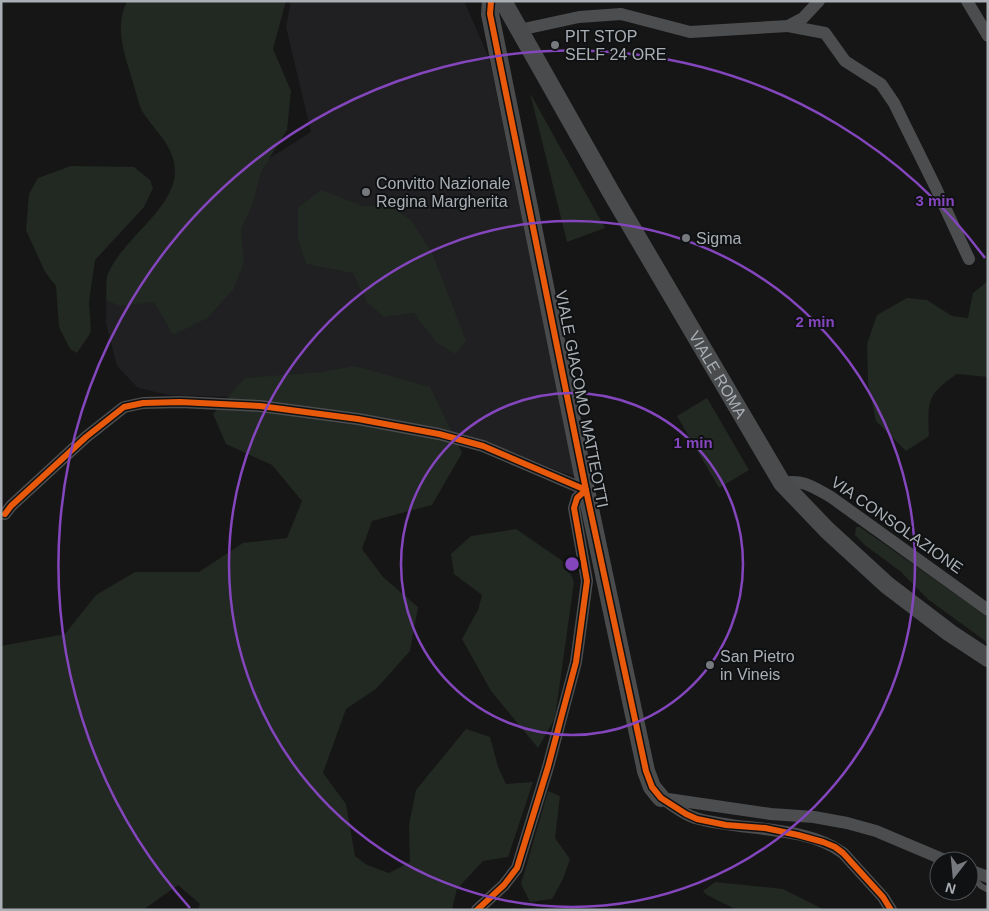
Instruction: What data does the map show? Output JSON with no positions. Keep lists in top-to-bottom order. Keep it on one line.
{"streets":{"street":["VIALE ROMA","VIALE GIACOMO MATTEOTTI","VIA CONSOLAZIONE"]},"crossings":[["VIALE ROMA","VIA CONSOLAZIONE"]],"places":["PIT STOP SELF 24 ORE","Convitto Nazionale Regina Margherita","Sigma","San Pietro in Vineis"],"north":"bottom","rings":["3 min","2 min","1 min"]}
